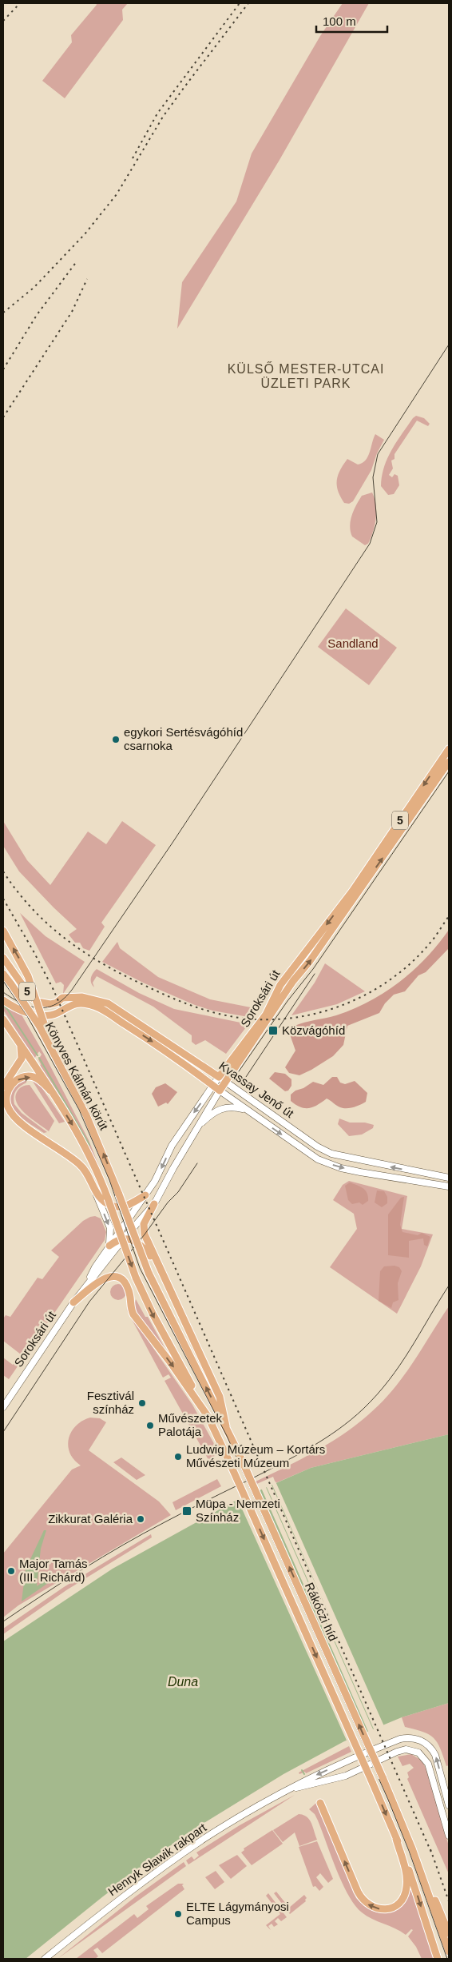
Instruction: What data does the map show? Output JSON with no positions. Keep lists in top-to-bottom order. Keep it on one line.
{"streets":{"main road":["5","Soroksári út","Könyves Kálmán körút","Kvassay Jenő út","Rákóczi híd","Henryk Sławik rakpart"]},"crossings":[["Soroksári út","Kvassay Jenő út"],["Könyves Kálmán körút","Rákóczi híd"]],"districts":["KÜLSŐ MESTER-UTCAI ÜZLETI PARK"],"water":["Duna"],"parks":["Sandland"],"places":{"other":["egykori Sertésvágóhíd csarnoka","Fesztivál színház","Művészetek Palotája","Ludwig Múzeum – Kortárs Művészeti Múzeum","Zikkurat Galéria","Major Tamás (III. Richárd)","ELTE Lágymányosi Campus"],"transit":["Közvágóhíd","Müpa - Nemzeti Színház"]},"scale_bar":"100 m"}
